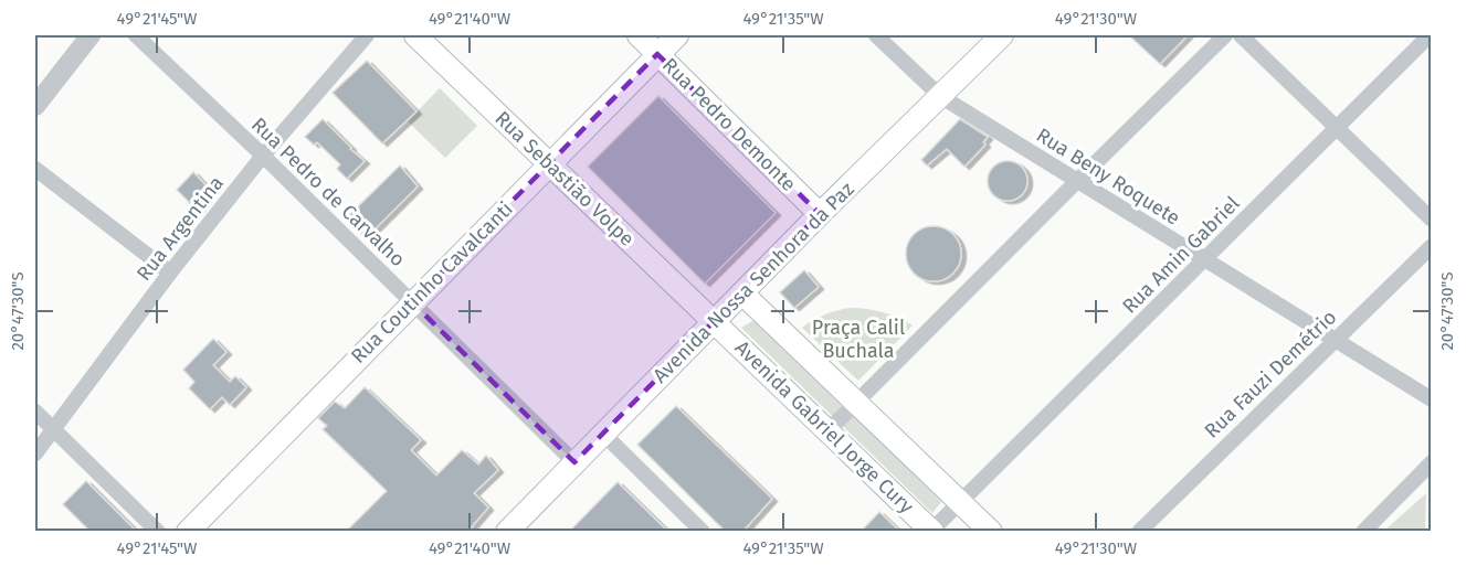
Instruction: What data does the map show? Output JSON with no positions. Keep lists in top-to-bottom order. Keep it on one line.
{"streets":{"main road":["Rua Pedro Demonte","Rua Sebastião Volpe","Rua Coutinho Cavalcanti","Avenida Nossa Senhora da Paz","Avenida Gabriel Jorge Cury"],"street":["Rua Beny Roquete","Rua Pedro de Carvalho","Rua Argentina","Rua Amin Gabriel","Rua Fauzi Demétrio"]},"crossings":[["Rua Pedro Demonte","Rua Coutinho Cavalcanti"],["Rua Pedro Demonte","Avenida Nossa Senhora da Paz"],["Rua Beny Roquete","Rua Amin Gabriel"],["Rua Beny Roquete","Avenida Nossa Senhora da Paz"],["Rua Beny Roquete","Rua Fauzi Demétrio"],["Rua Sebastião Volpe","Rua Coutinho Cavalcanti"],["Rua Sebastião Volpe","Avenida Nossa Senhora da Paz"],["Rua Sebastião Volpe","Avenida Gabriel Jorge Cury"],["Rua Pedro de Carvalho","Rua Argentina"],["Rua Pedro de Carvalho","Rua Coutinho Cavalcanti"],["Rua Pedro de Carvalho","Avenida Nossa Senhora da Paz"],["Rua Amin Gabriel","Avenida Gabriel Jorge Cury"],["Avenida Nossa Senhora da Paz","Avenida Gabriel Jorge Cury"]],"parks":["Praça Calil Buchala"],"coordinates":["49°21'45\"W","49°21'40\"W","49°21'35\"W","49°21'30\"W","20°47'30\"S"]}
